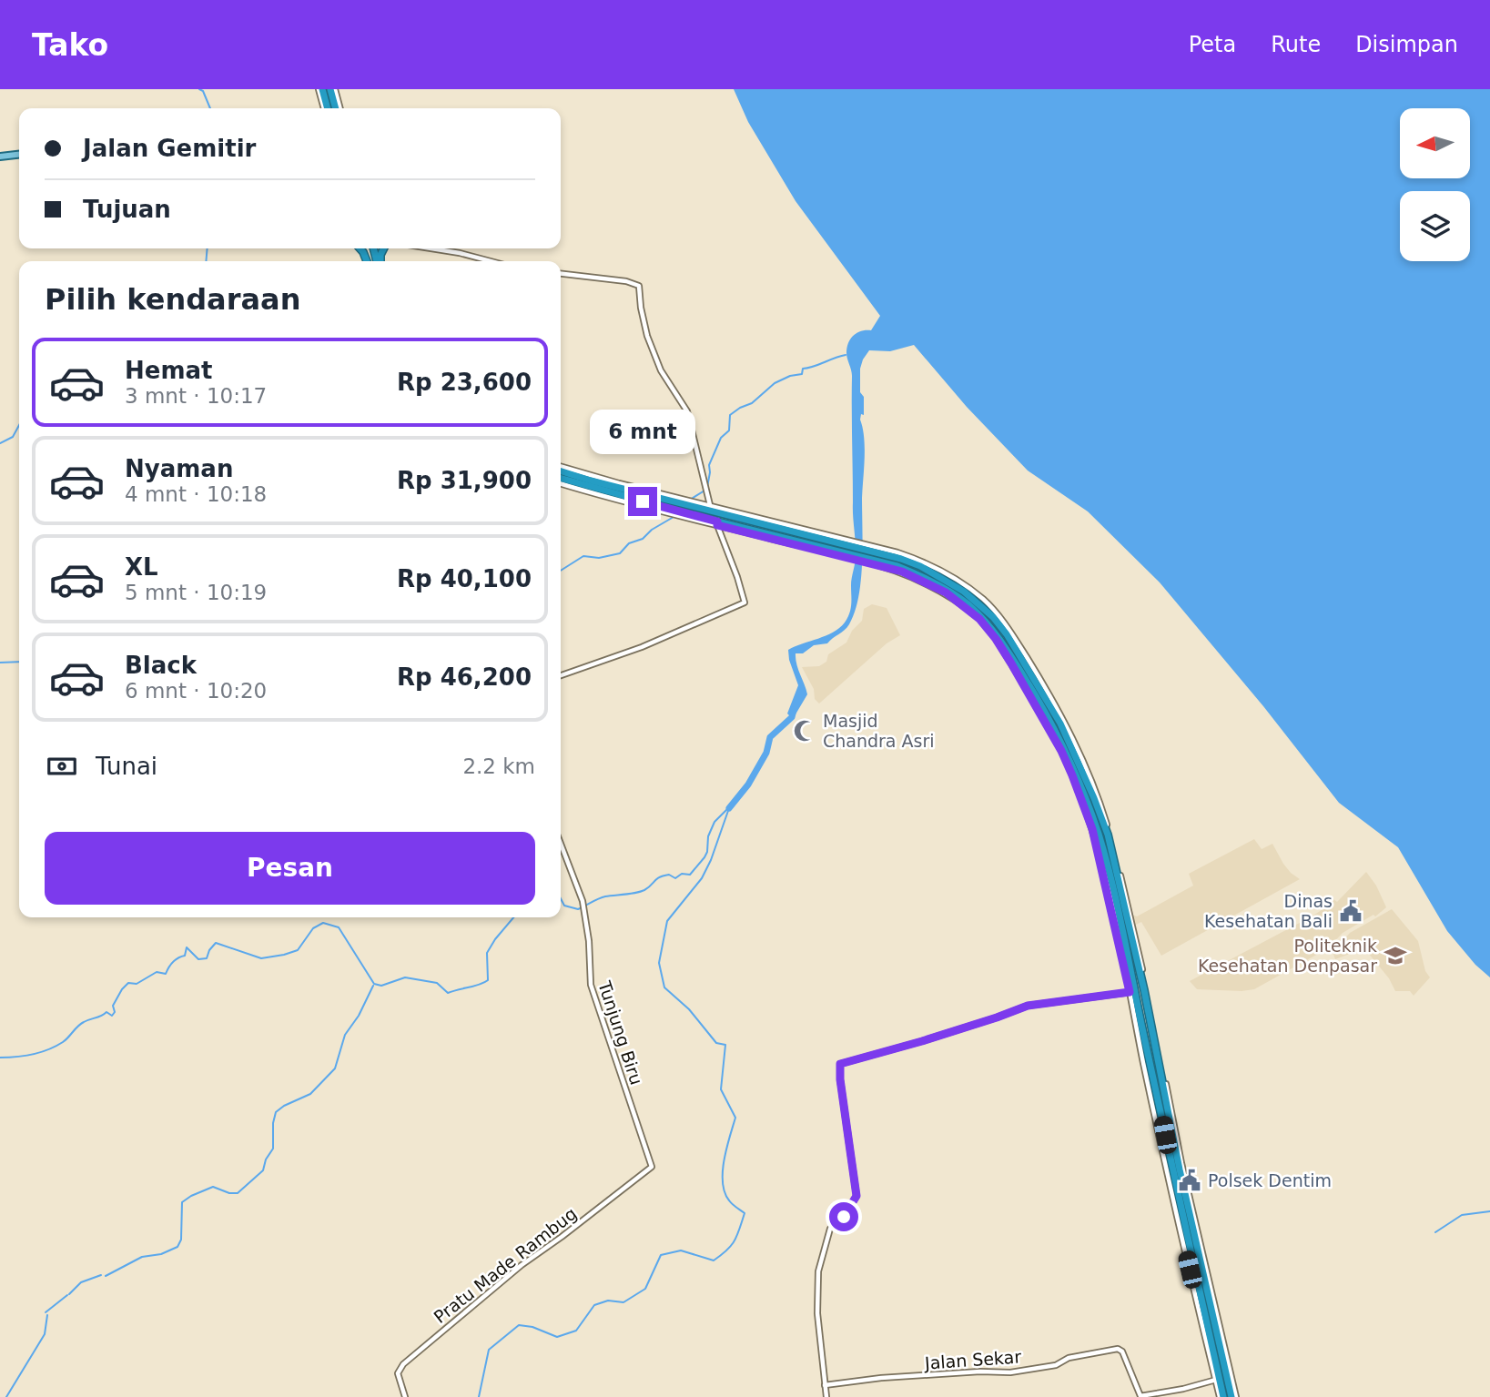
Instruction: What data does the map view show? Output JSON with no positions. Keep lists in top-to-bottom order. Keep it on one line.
{"streets":{"street":["Tunjung Biru","Pratu Made Rambug","Jalan Sekar"]},"crossings":[["Tunjung Biru","Pratu Made Rambug"]],"places":{"mosque":["Masjid Chandra Asri"],"public building":["Dinas Kesehatan Bali","Polsek Dentim"],"school or university":["Politeknik Kesehatan Denpasar"]},"north":"left","page":{"header":"Tako","nav":["Peta","Rute","Disimpan"],"banner":["Jalan Gemitir","Tujuan"],"heading":"Pilih kendaraan","list":[{"name":"Hemat","note":"3 mnt · 10:17","value":"Rp 23,600"},{"name":"Nyaman","note":"4 mnt · 10:18","value":"Rp 31,900"},{"name":"XL","note":"5 mnt · 10:19","value":"Rp 40,100"},{"name":"Black","note":"6 mnt · 10:20","value":"Rp 46,200"}],"bubble":"6 mnt","pay":["Tunai","2.2 km"],"buttons":"Pesan"}}
